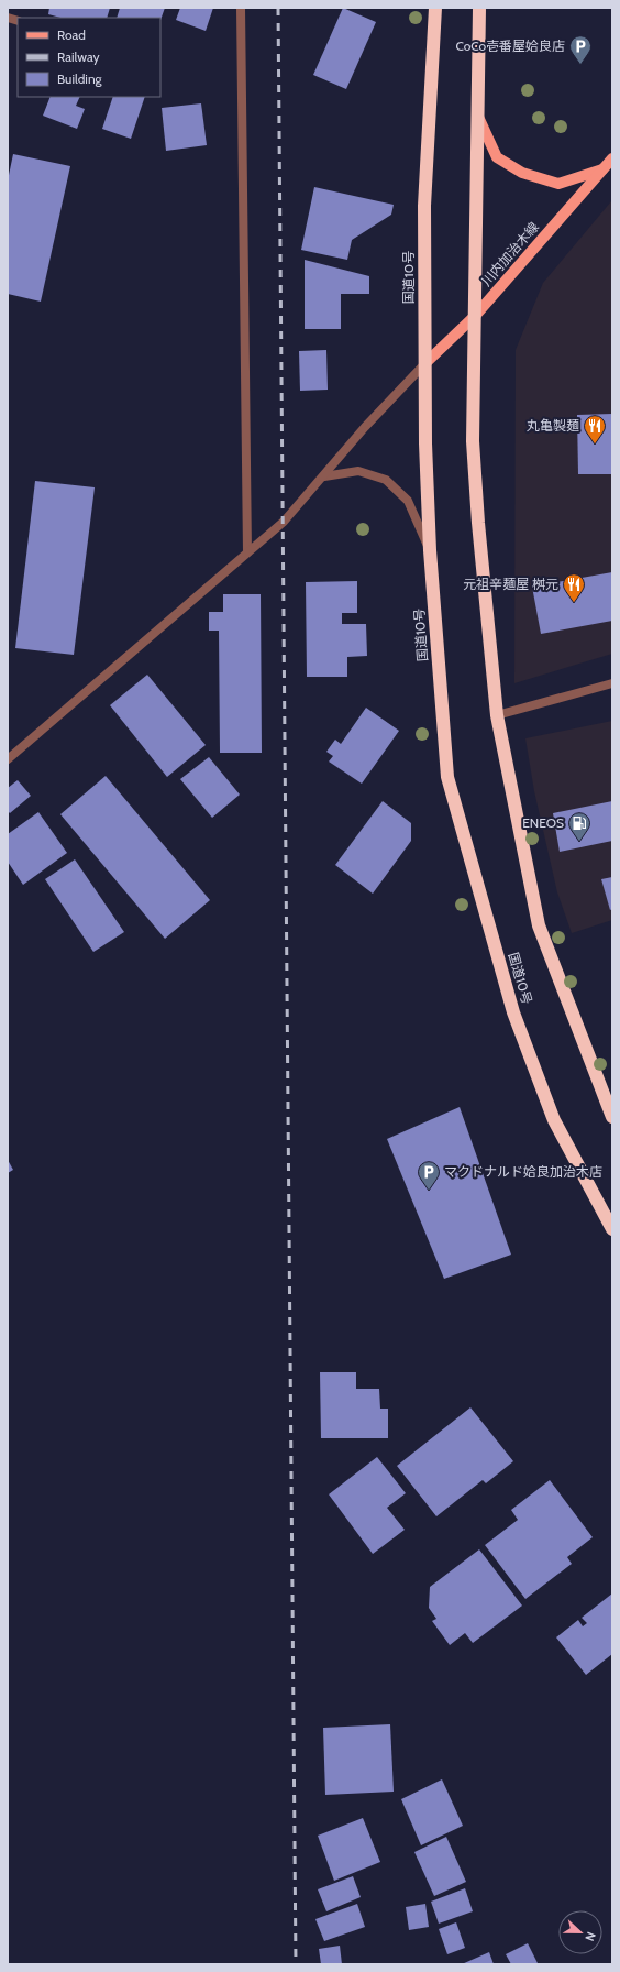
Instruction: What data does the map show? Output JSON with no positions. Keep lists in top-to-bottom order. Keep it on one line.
{"streets":{"highway":["国道10号"],"main road":["川内加治木線"]},"crossings":[["川内加治木線","国道10号"]],"places":{"parking":["CoCo壱番屋姶良店","マクドナルド姶良加治木店"],"restaurant":["丸亀製麺","元祖辛麺屋 桝元"],"fuel station":["ENEOS"]},"legend":["Road","Railway","Building"],"north":"right"}
